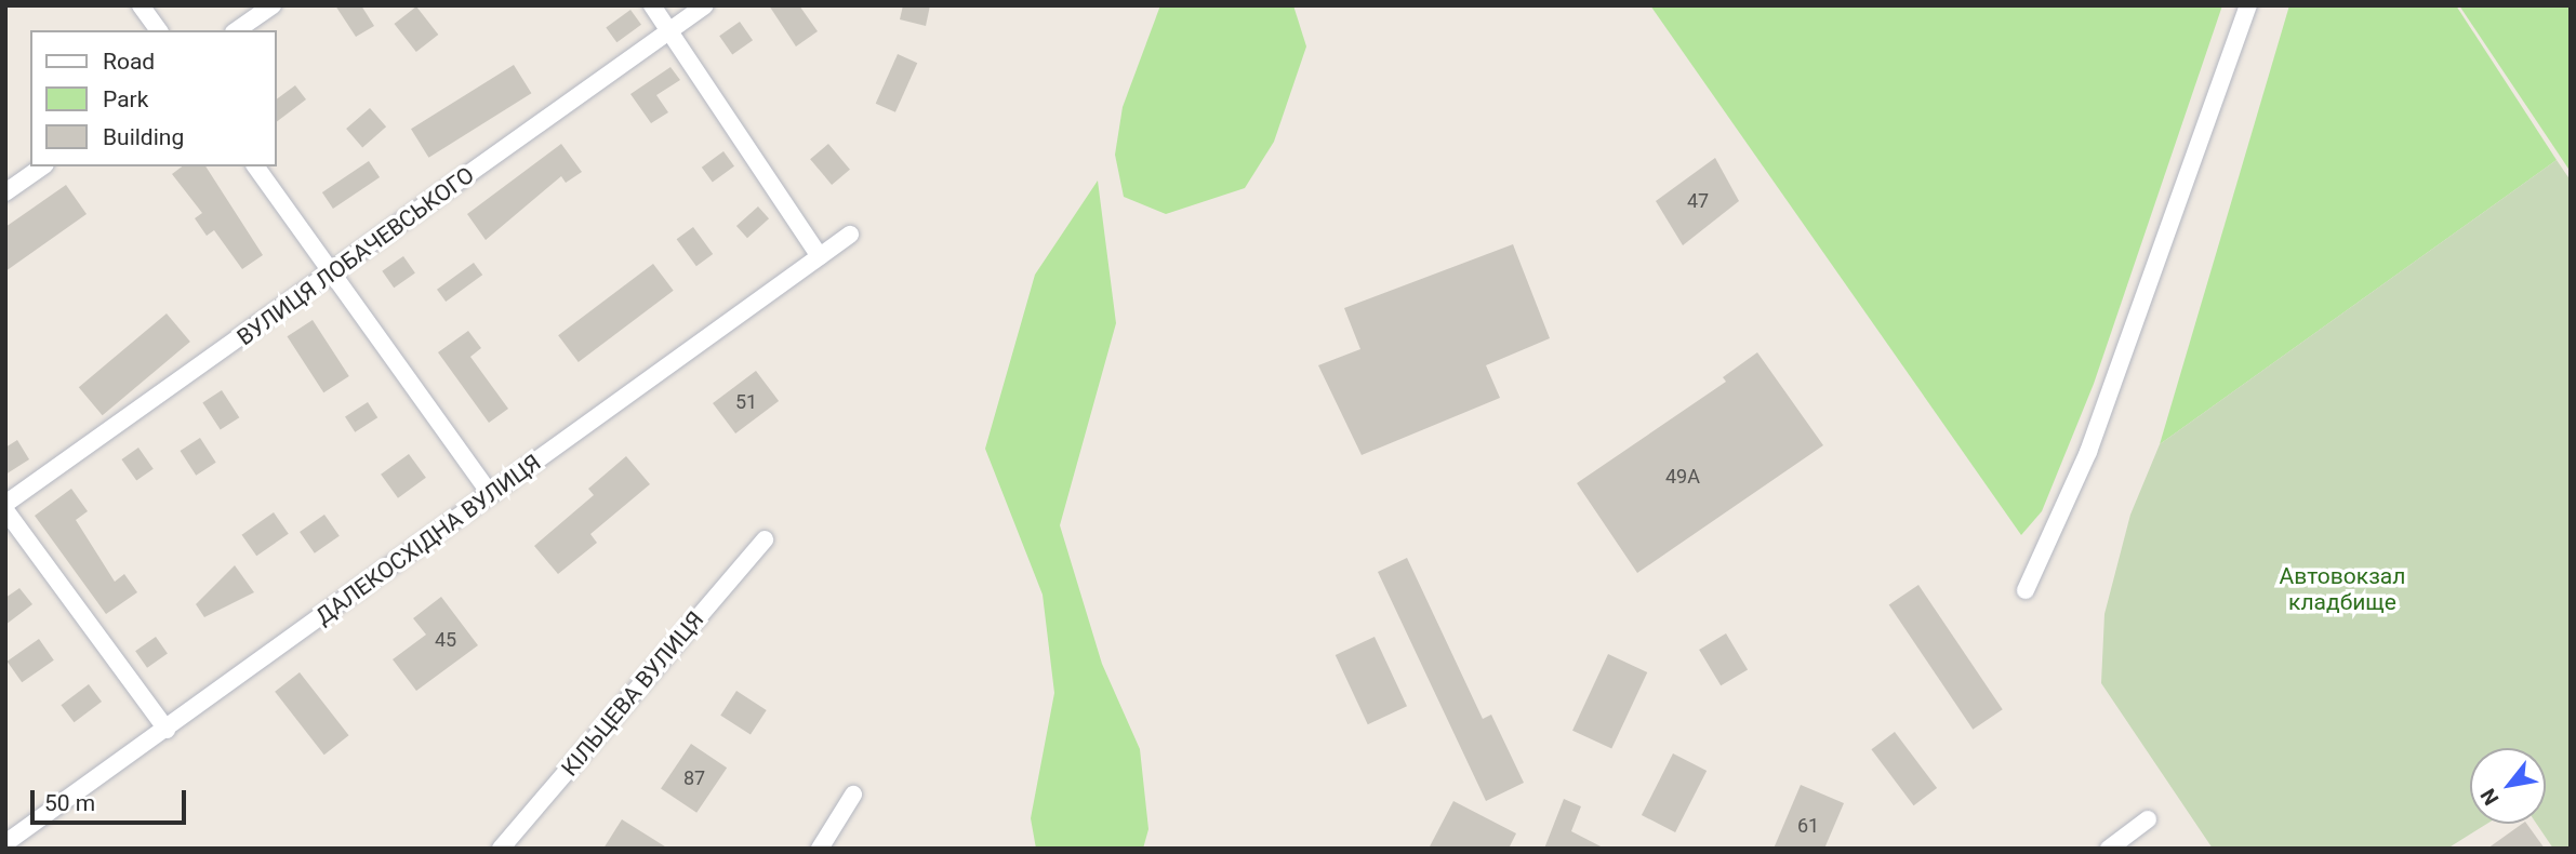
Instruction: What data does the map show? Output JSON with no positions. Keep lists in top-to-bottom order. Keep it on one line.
{"streets":{"street":["ВУЛИЦЯ ЛОБАЧЕВСЬКОГО","ДАЛЕКОСХІДНА ВУЛИЦЯ","КІЛЬЦЕВА ВУЛИЦЯ"]},"parks":["Автовокзал кладбище"],"house_numbers":["47","51","49А","45","87","61"],"legend":["Road","Park","Building"],"scale_bar":"50 m","north":"bottom left"}
